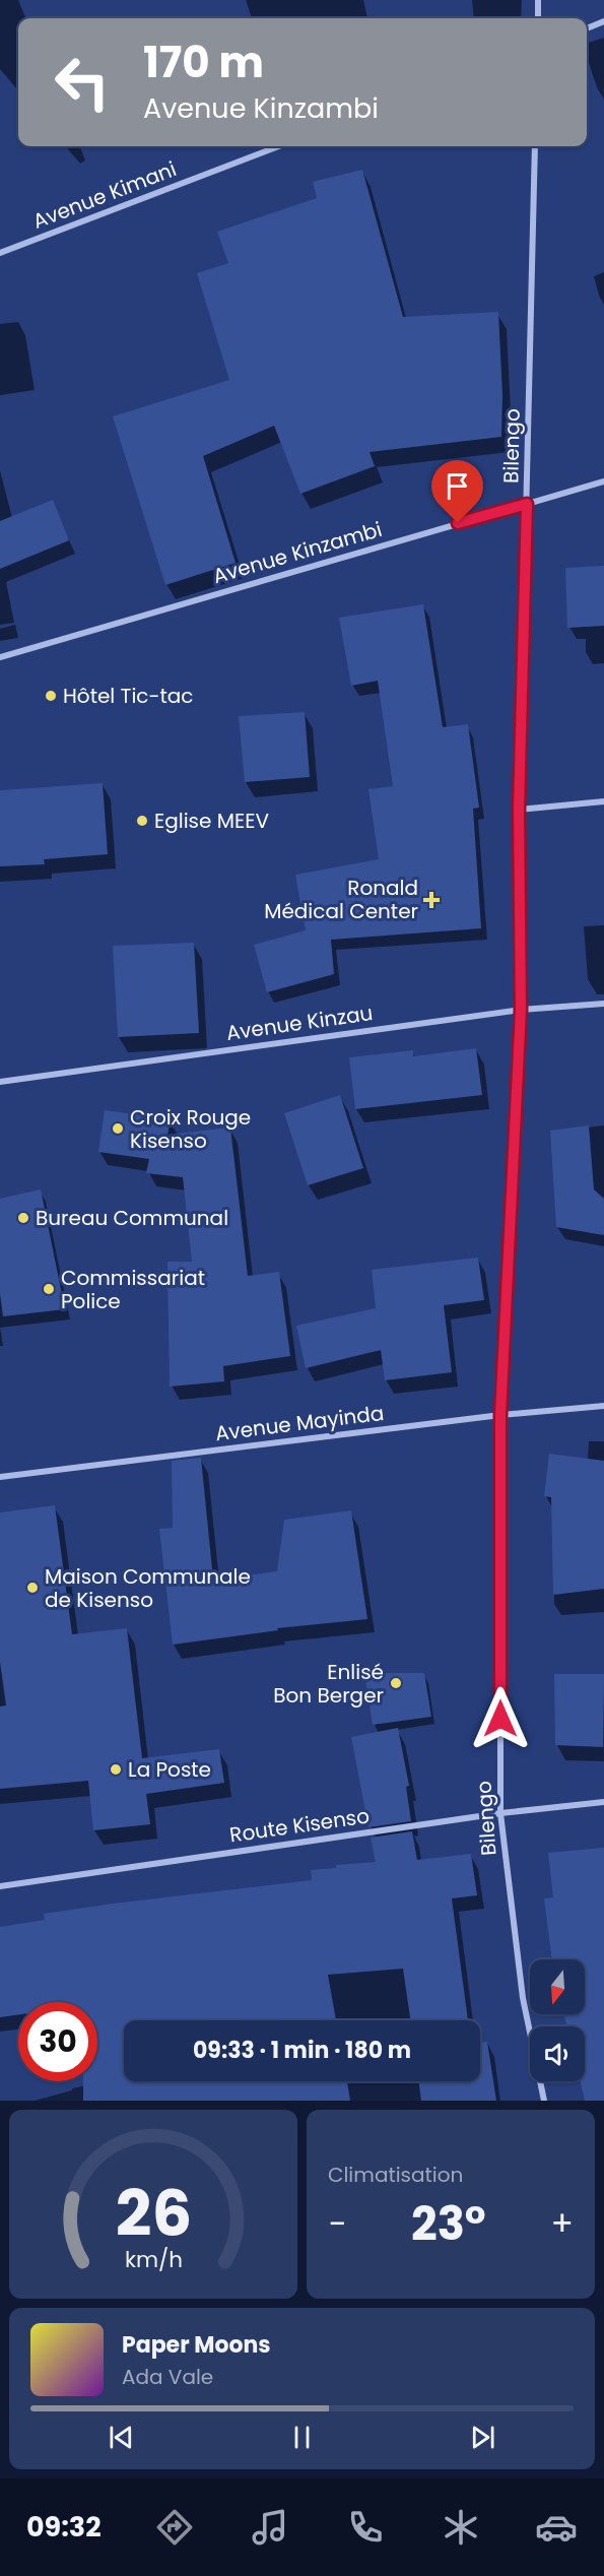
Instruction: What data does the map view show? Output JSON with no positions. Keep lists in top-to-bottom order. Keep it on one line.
{"streets":{"street":["Avenue Kimani","Bilengo","Avenue Kinzambi","Avenue Kinzau","Avenue Mayinda","Route Kisenso"]},"crossings":[["Bilengo","Avenue Kinzambi"],["Bilengo","Avenue Kinzau"],["Bilengo","Avenue Mayinda"],["Bilengo","Route Kisenso"]],"places":{"other":["Hôtel Tic-tac","Eglise MEEV","Croix Rouge Kisenso","Bureau Communal","Commissariat Police","Maison Communale de Kisenso","Enlisé Bon Berger","La Poste"],"health":["Ronald Médical Center"]},"north":"bottom","page":{"turn":["170 m","Avenue Kinzambi"],"limit":"30","trip":"09:33 · 1 min · 180 m","tile":"Climatisation","heat":["−","23°","+"],"song":["Paper Moons","Ada Vale"],"tabs":"09:32","gauge":["26","km/h"]}}
